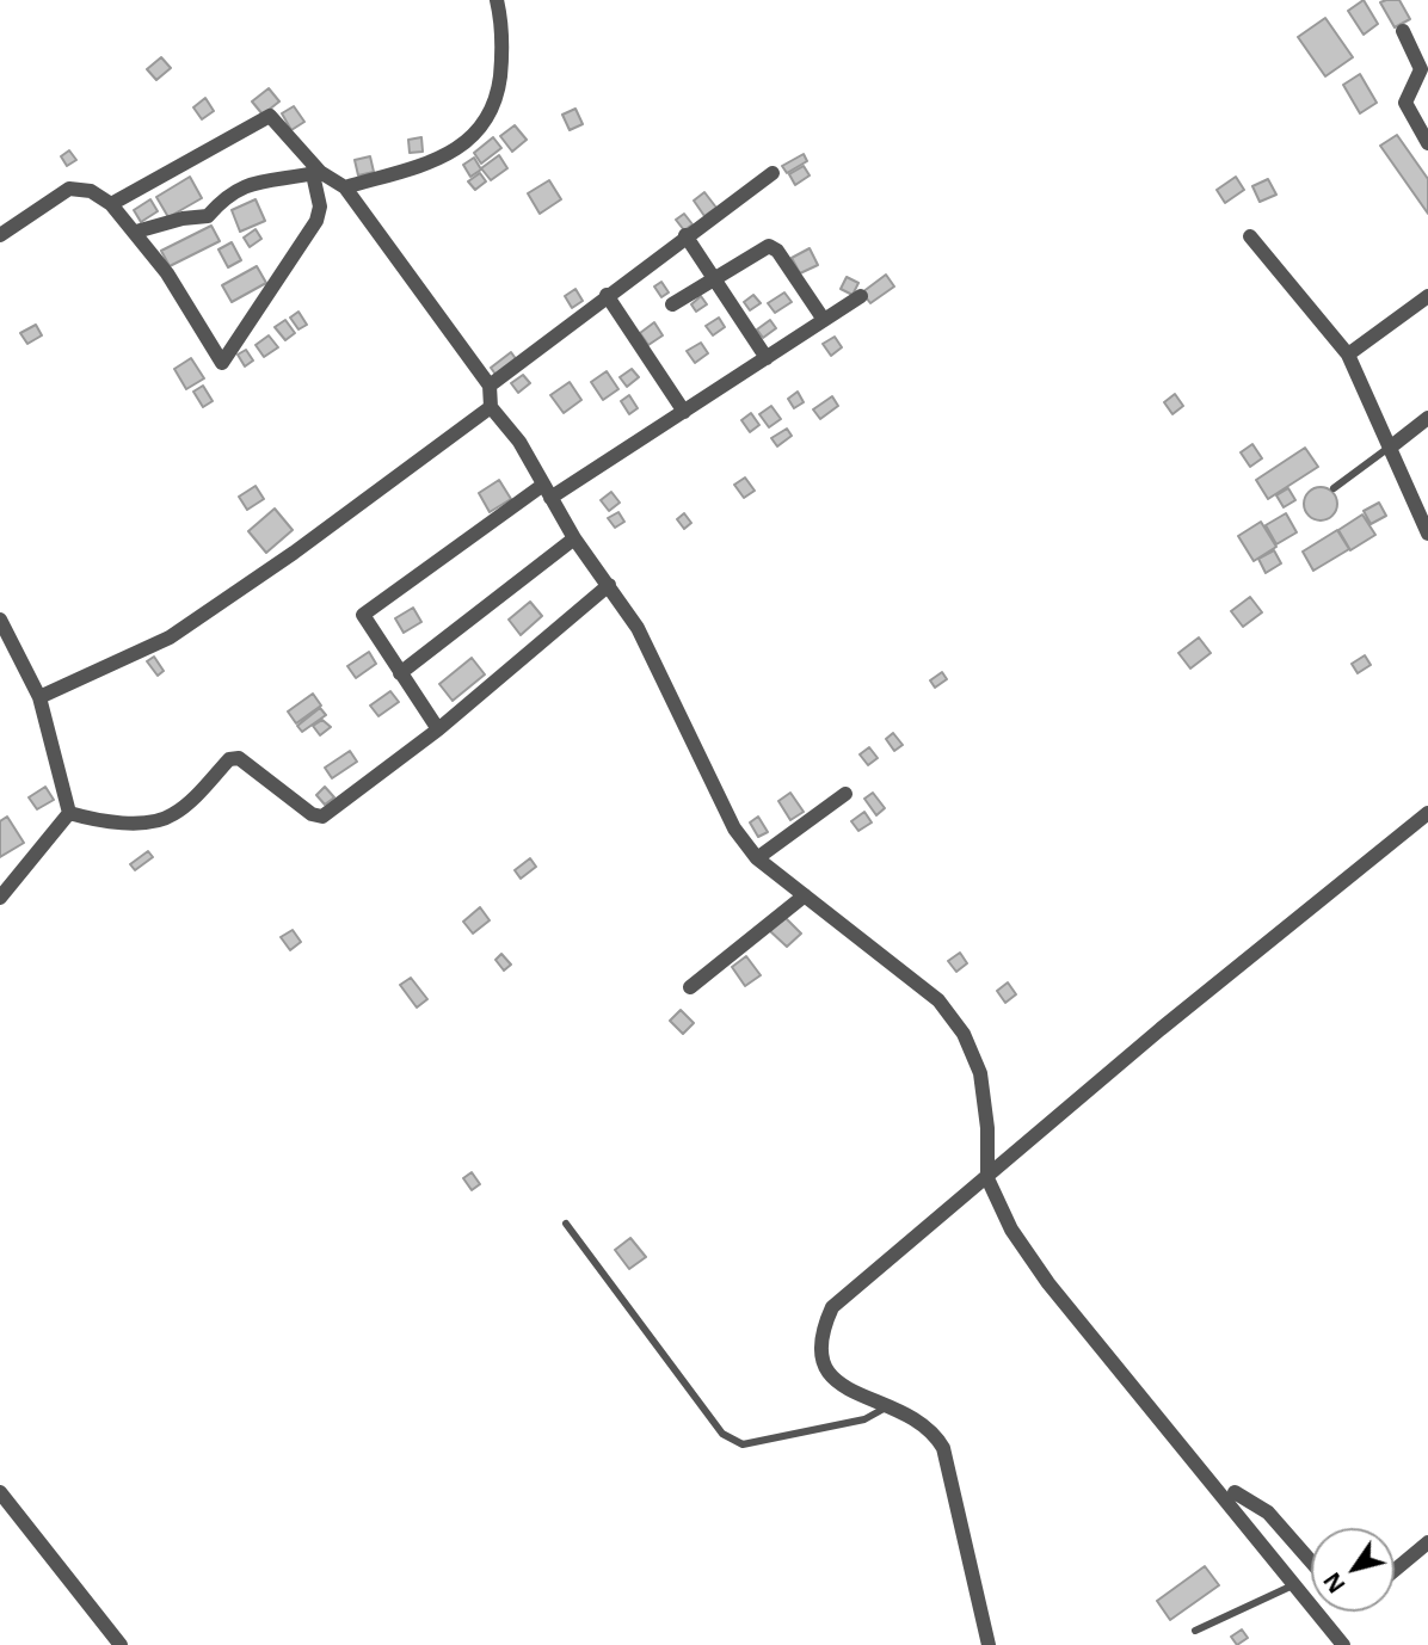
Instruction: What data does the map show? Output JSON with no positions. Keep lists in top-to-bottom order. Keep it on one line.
{"north":"bottom left"}
